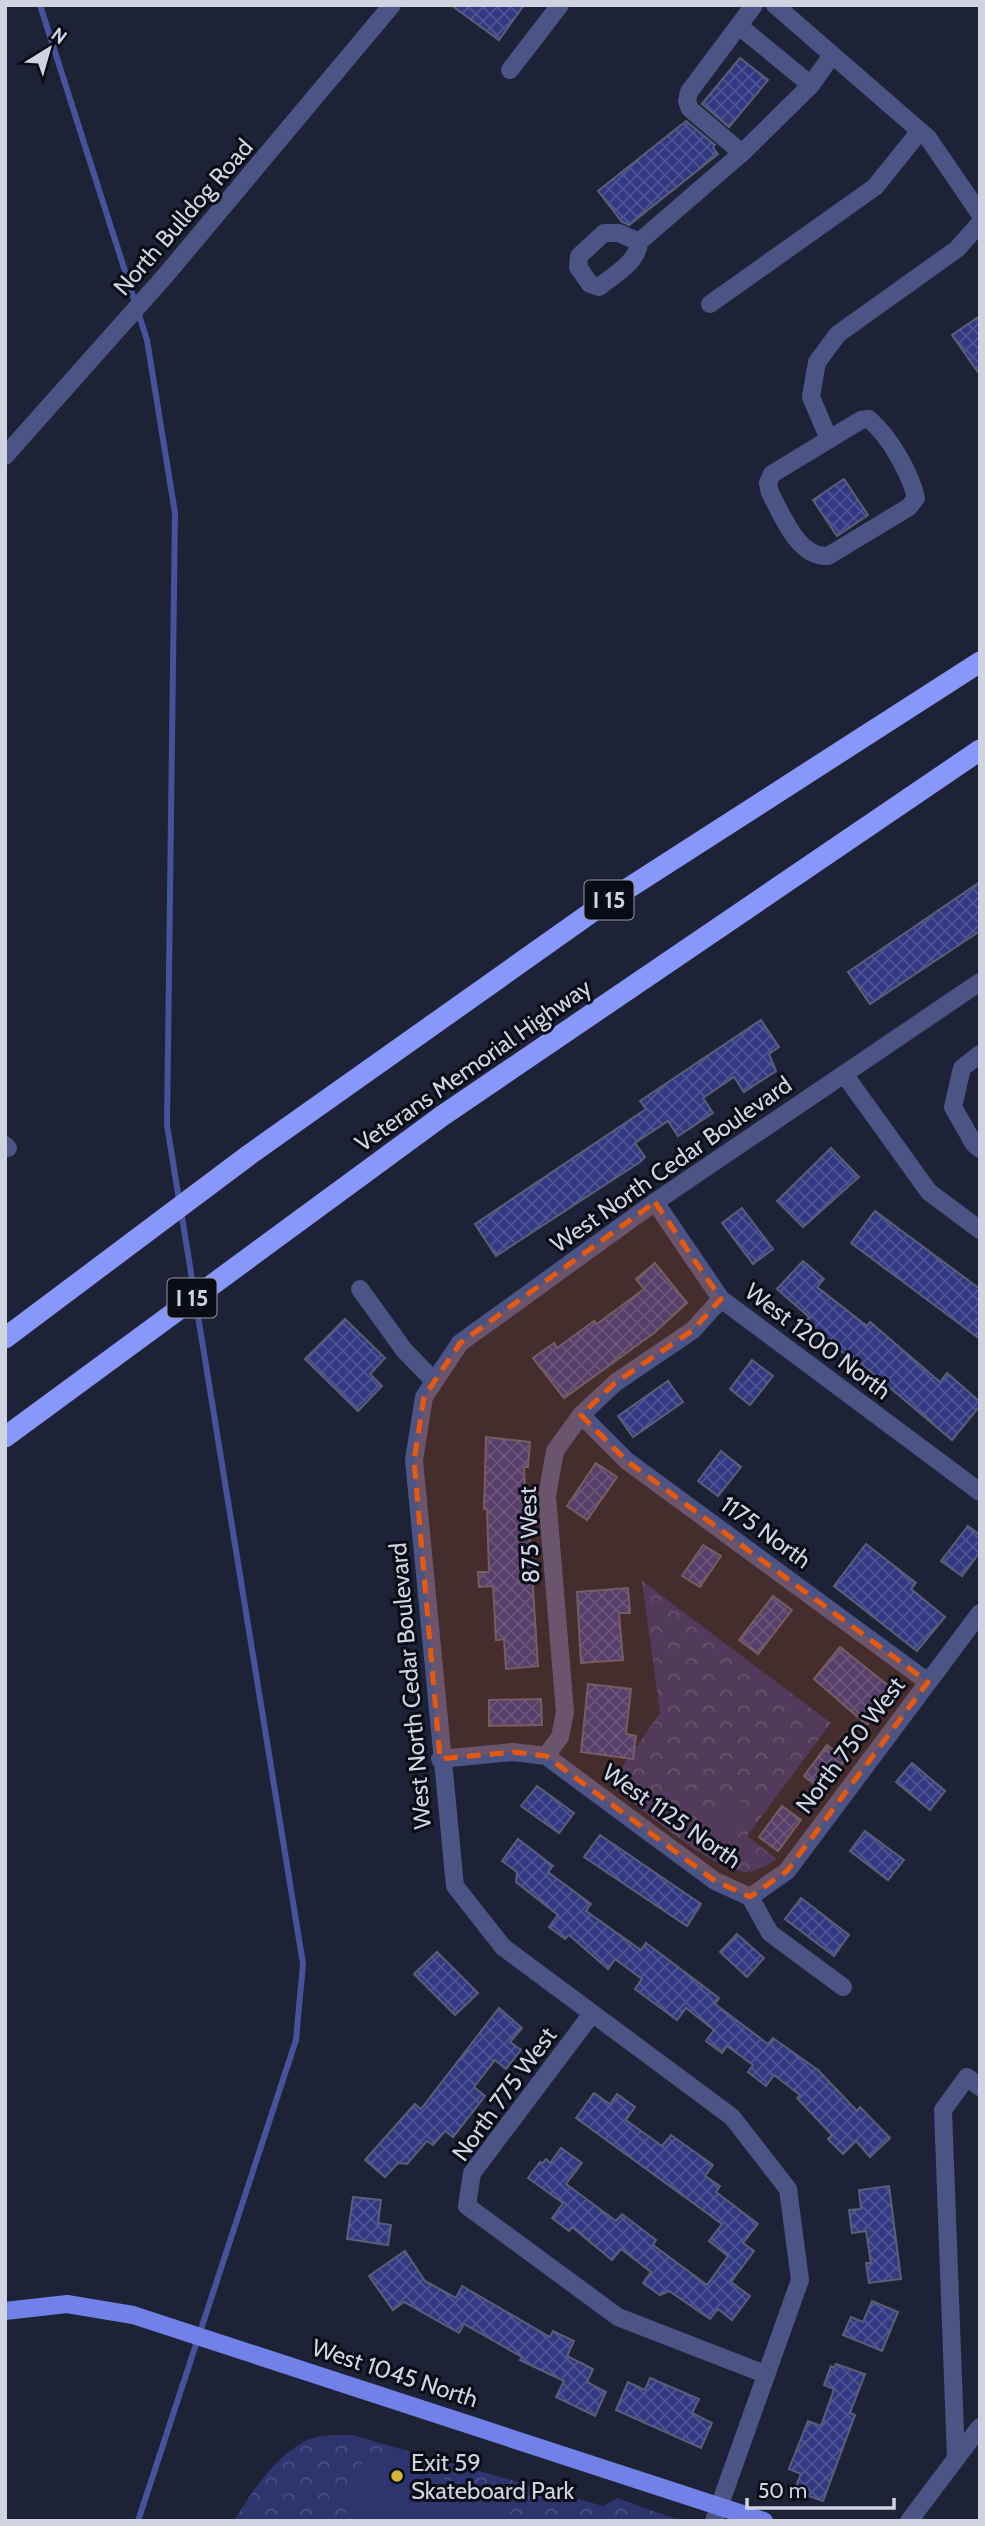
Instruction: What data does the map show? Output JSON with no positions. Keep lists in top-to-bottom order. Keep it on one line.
{"streets":{"highway":["I 15","Veterans Memorial Highway"],"main road":["West 1045 North"],"street":["North Bulldog Road","West North Cedar Boulevard","West 1200 North","1175 North","875 West","North 750 West","West 1125 North","North 775 West"]},"crossings":[["West North Cedar Boulevard","West 1200 North"],["West North Cedar Boulevard","North 775 West"],["West North Cedar Boulevard","West 1045 North"],["West 1200 North","875 West"],["1175 North","875 West"],["1175 North","North 750 West"],["875 West","West 1125 North"],["North 750 West","West 1125 North"]],"places":["Exit 59 Skateboard Park"],"scale_bar":"50 m","north":"top right"}
